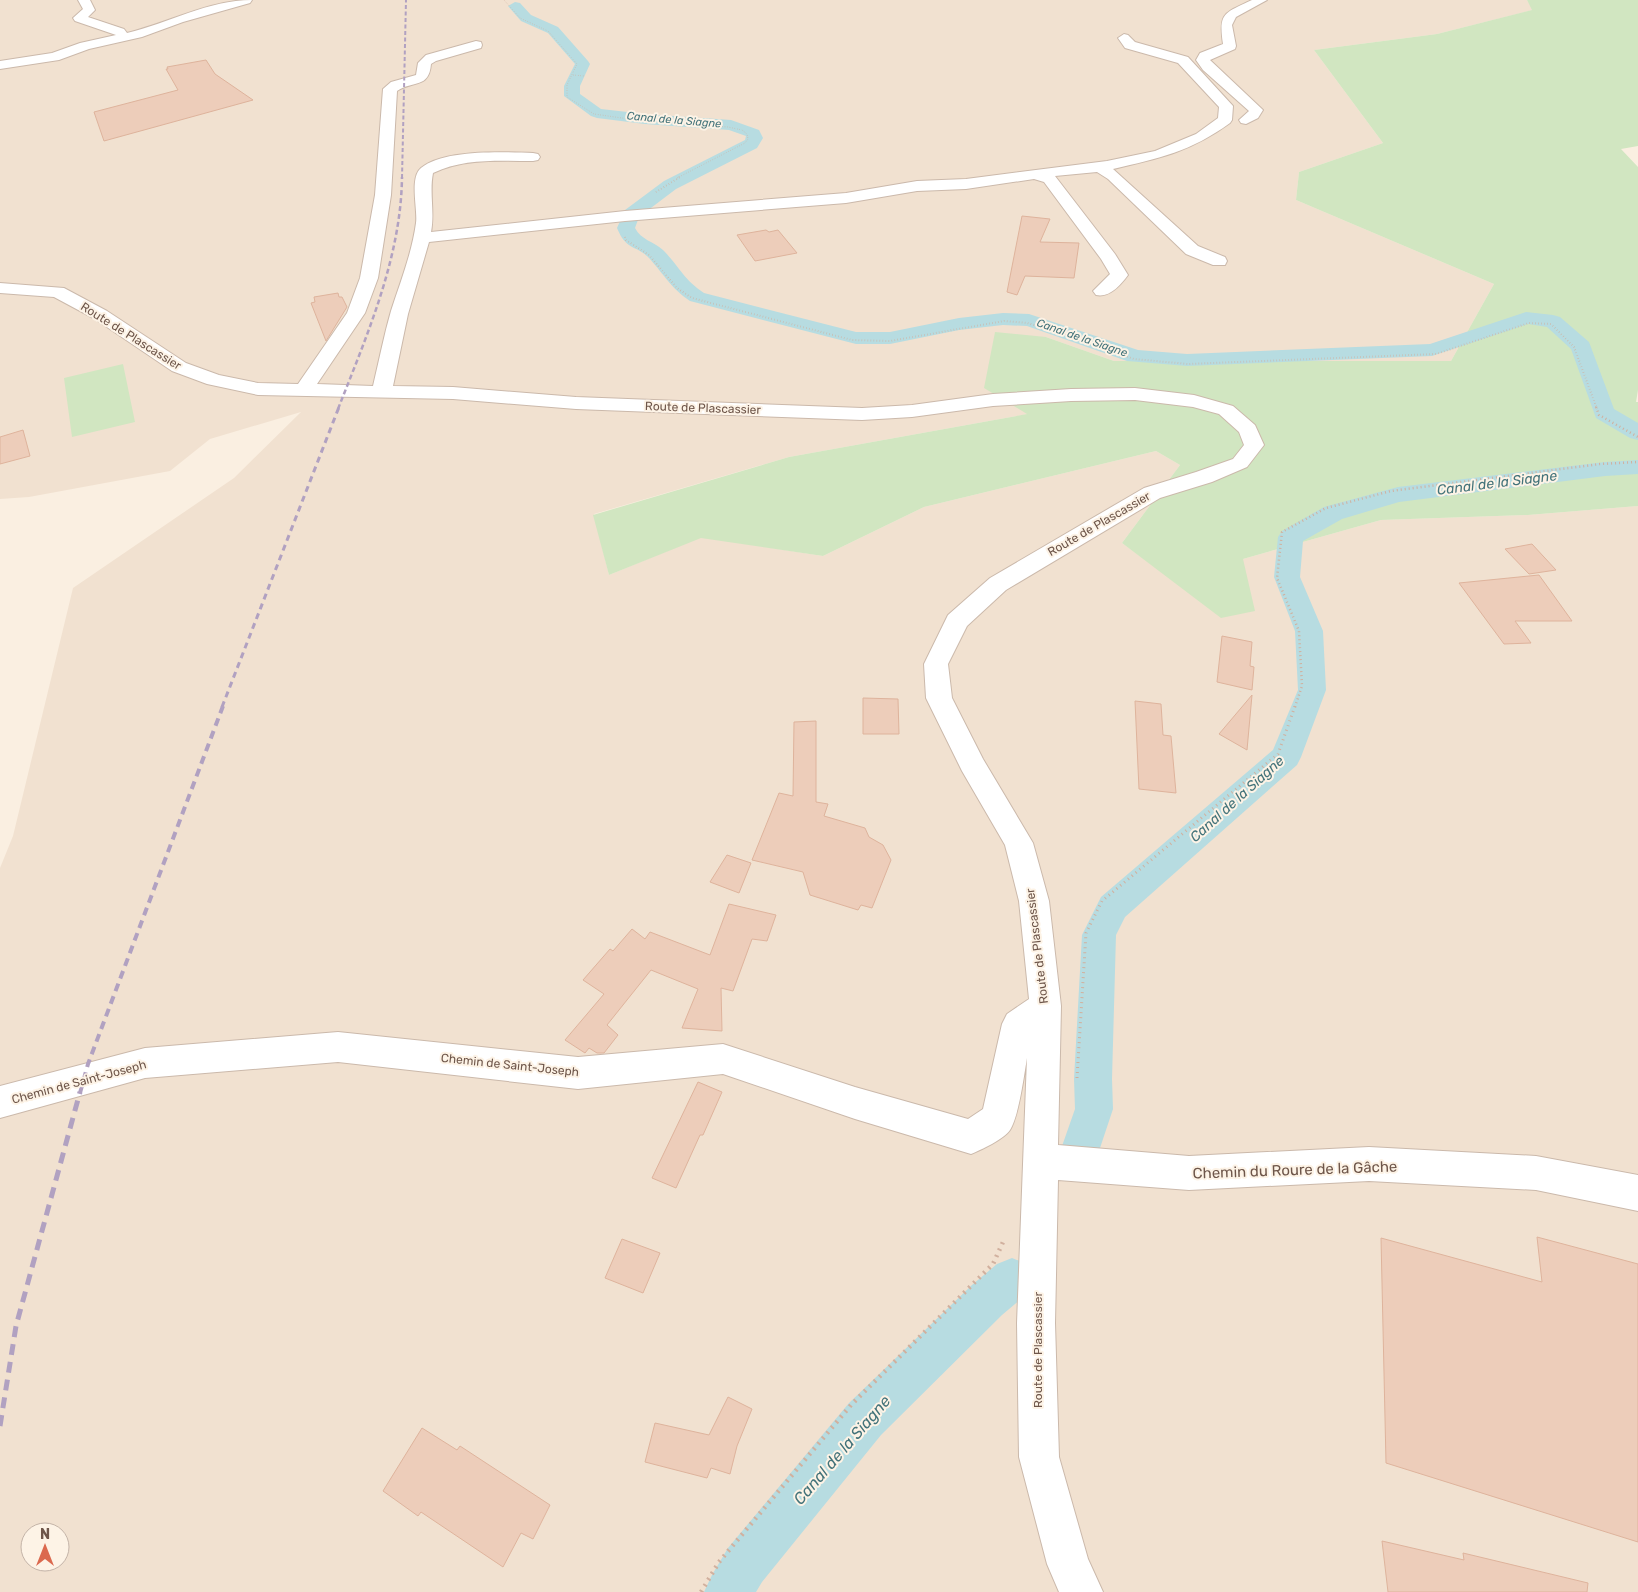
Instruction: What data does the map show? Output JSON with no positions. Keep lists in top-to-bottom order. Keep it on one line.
{"streets":{"street":["Route de Plascassier","Chemin de Saint-Joseph","Chemin du Roure de la Gâche"]},"crossings":[["Route de Plascassier","Chemin de Saint-Joseph"],["Route de Plascassier","Chemin du Roure de la Gâche"]],"water":["Canal de la Siagne"],"north":"top"}
